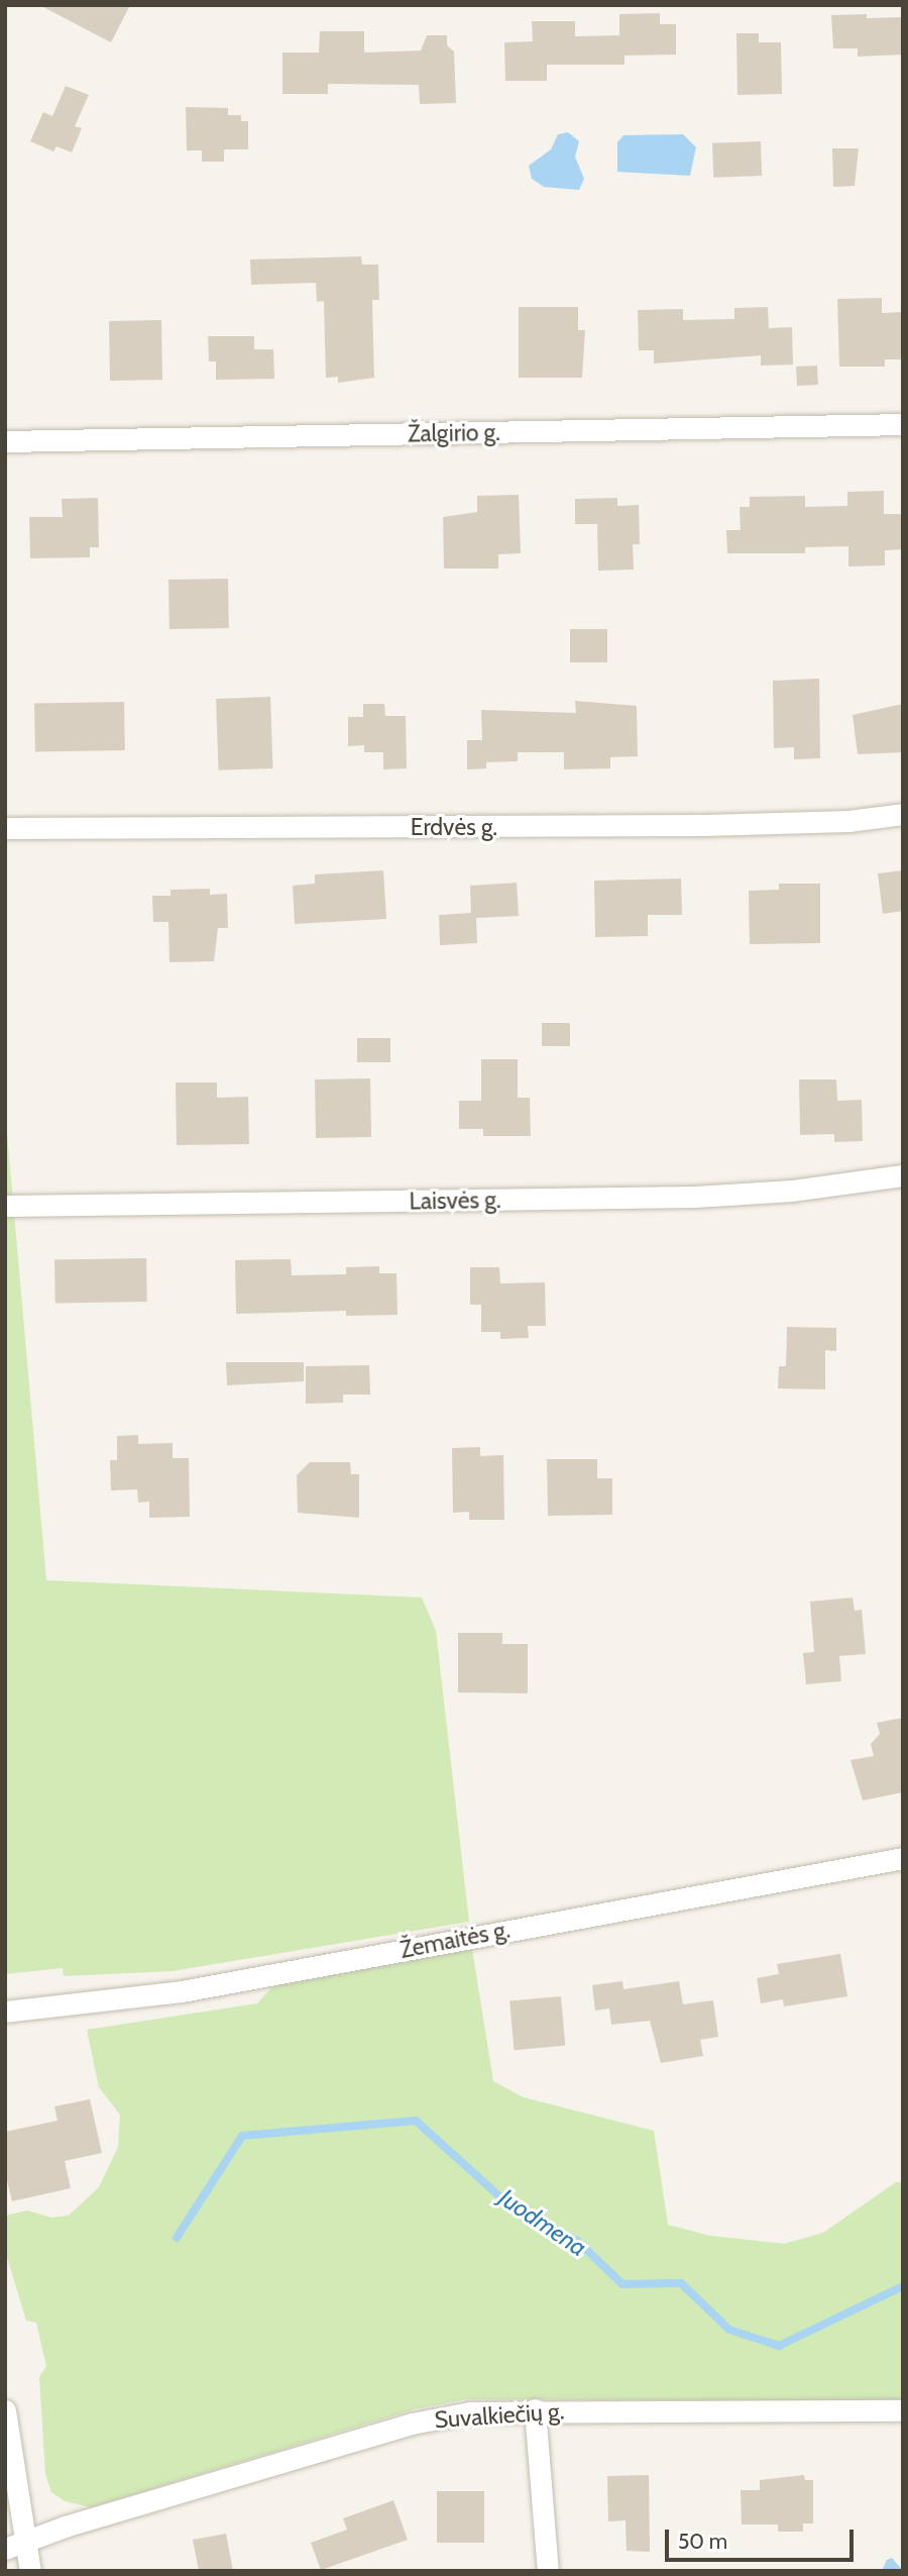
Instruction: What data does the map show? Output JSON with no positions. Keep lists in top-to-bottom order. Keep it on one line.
{"streets":{"street":["Žalgirio g.","Erdvės g.","Laisvės g.","Žemaitės g.","Suvalkiečių g."]},"water":["Juodmena"],"scale_bar":"50 m"}
